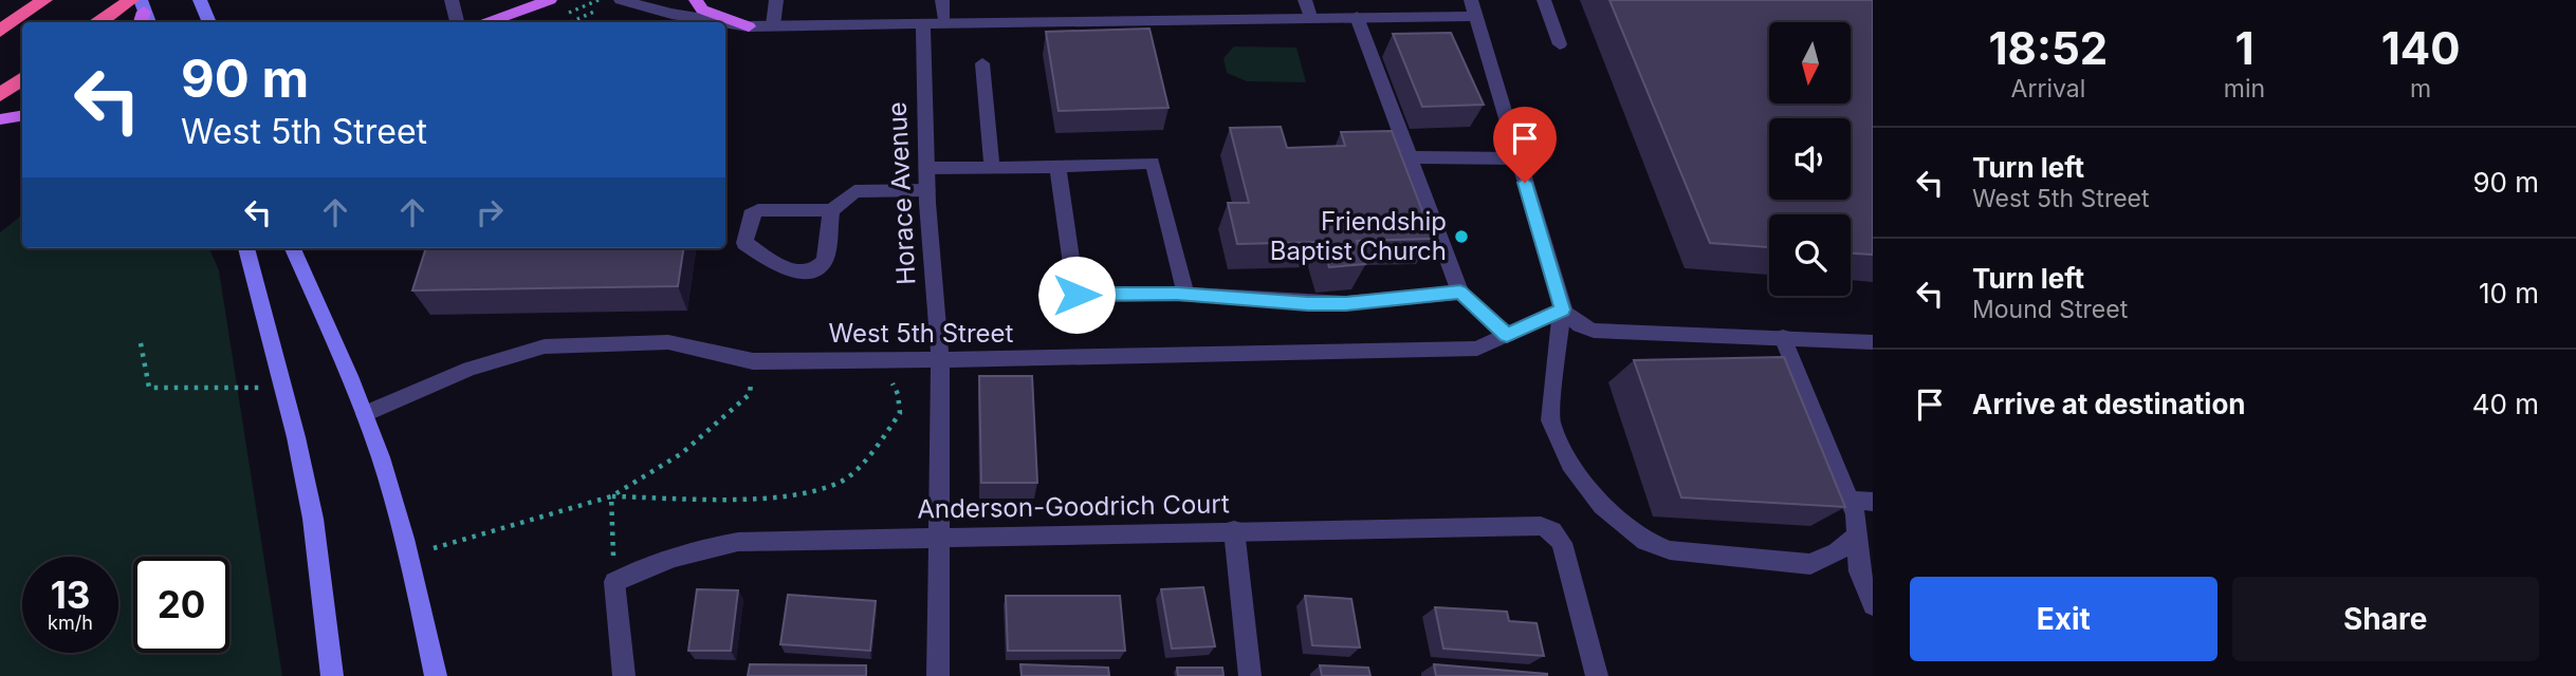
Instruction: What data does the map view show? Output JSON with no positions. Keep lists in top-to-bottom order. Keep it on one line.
{"streets":{"street":["Horace Avenue","West 5th Street","Anderson-Goodrich Court"]},"crossings":[["Horace Avenue","West 5th Street"],["Horace Avenue","Anderson-Goodrich Court"]],"places":["Friendship Baptist Church"],"north":"bottom","page":{"eta":["18:52","Arrival","1","min","140","m"],"turn":["90 m","West 5th Street"],"list":[{"name":"Turn left","note":"West 5th Street","value":"90 m"},{"name":"Turn left","note":"Mound Street","value":"10 m"},{"name":"Arrive at destination","value":"40 m"}],"speed":"13 km/h","limit":"20","buttons":["Exit","Share"]}}
